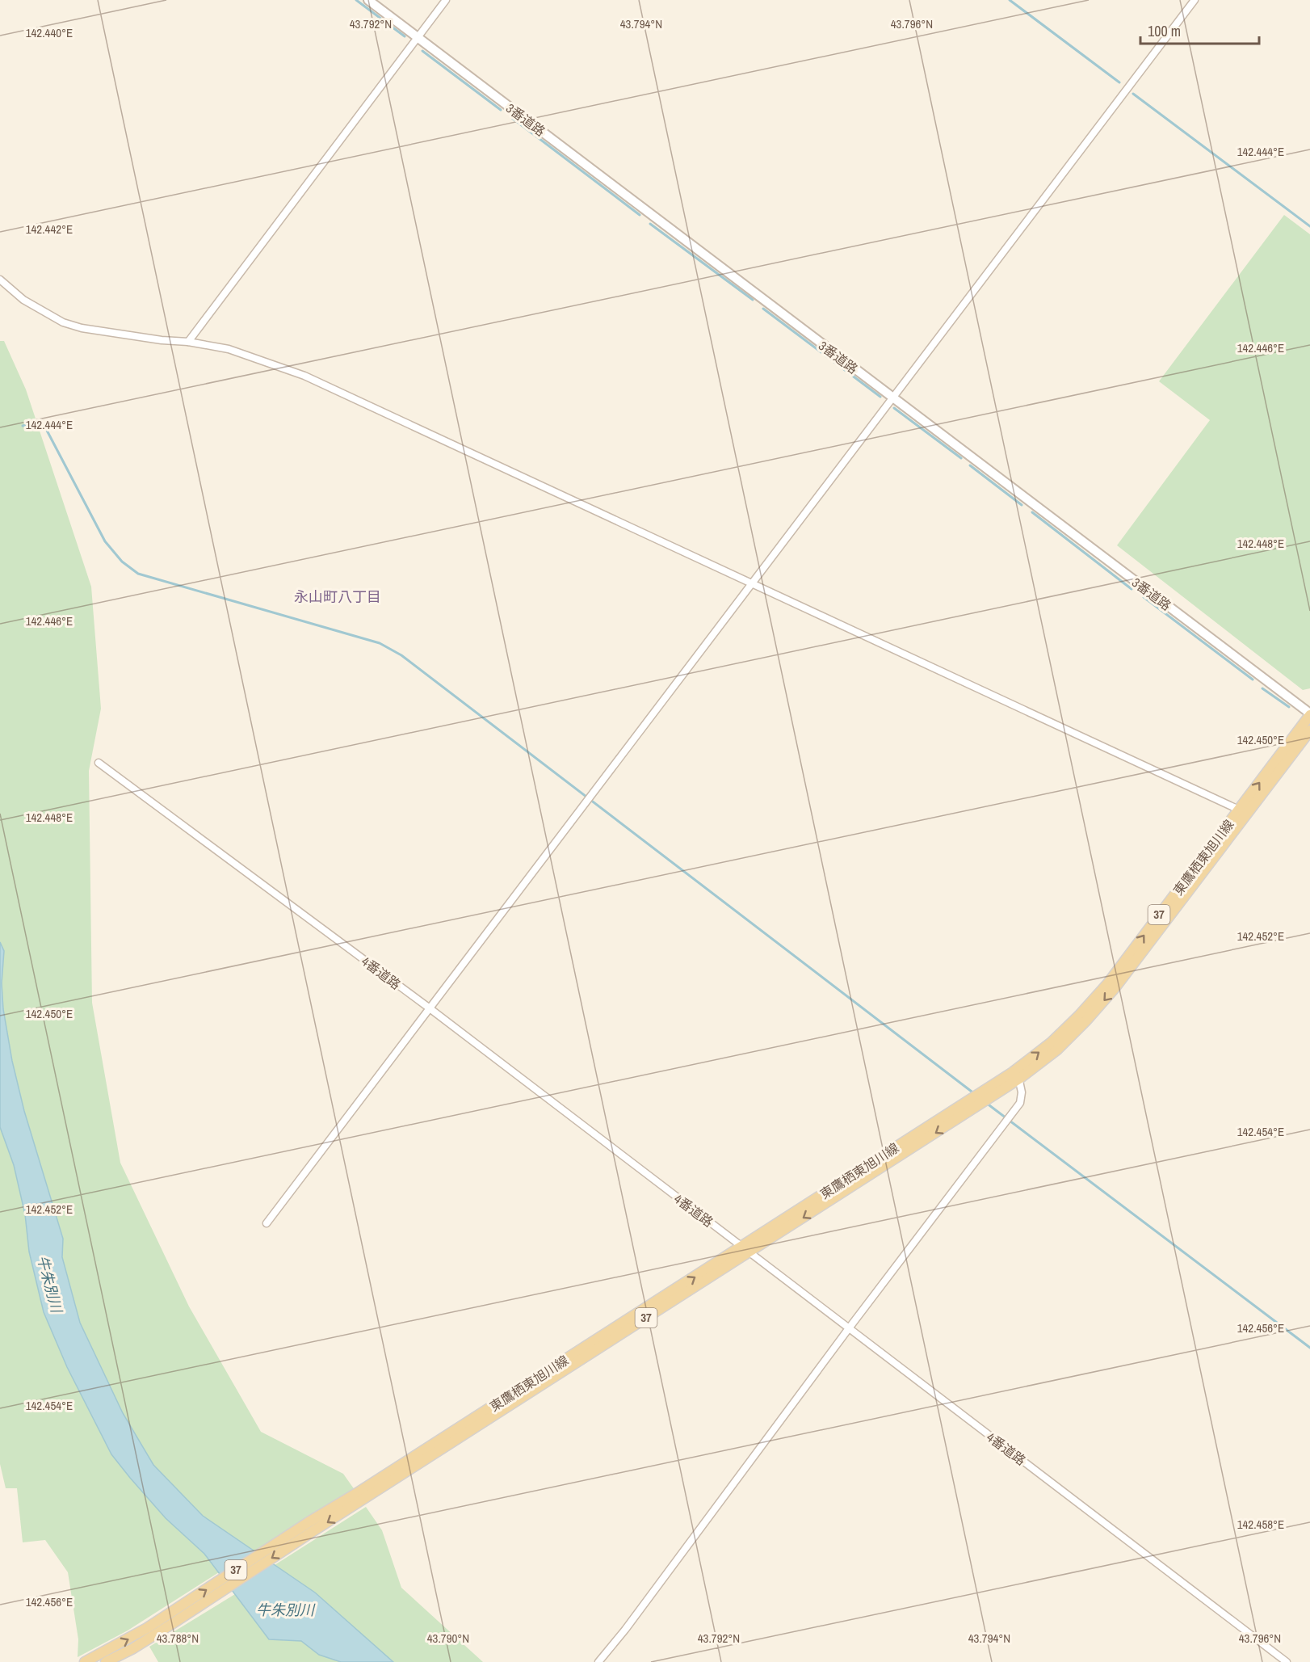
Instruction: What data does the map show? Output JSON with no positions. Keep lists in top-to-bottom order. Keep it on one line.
{"streets":{"main road":["東鷹栖東旭川線","37"],"street":["3番道路","4番道路"]},"crossings":[["3番道路","東鷹栖東旭川線"],["東鷹栖東旭川線","4番道路"]],"districts":["永山町八丁目"],"water":["牛朱別川"],"scale_bar":"100 m","coordinates":["43.792°N","43.794°N","43.796°N","142.440°E","142.444°E","142.442°E","142.446°E","142.448°E","142.450°E","142.452°E","142.454°E","142.456°E","142.458°E","43.788°N","43.790°N"]}
